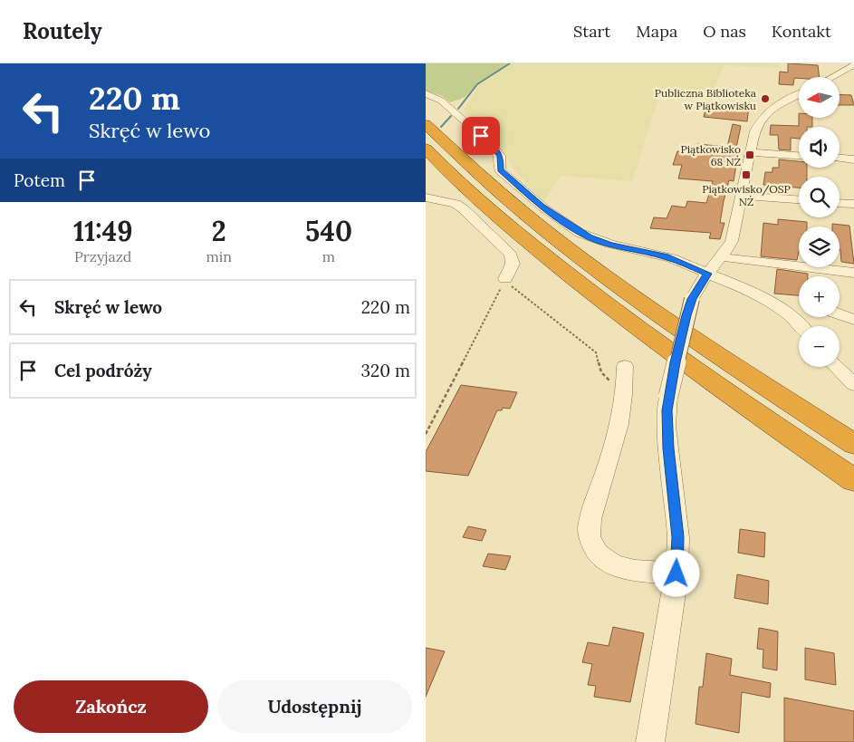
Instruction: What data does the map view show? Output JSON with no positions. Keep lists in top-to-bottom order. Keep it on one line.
{"places":{"other":["Publiczna Biblioteka w Piątkowisku"],"transit":["Piątkowisko 68 NŻ","Piątkowisko/OSP NŻ"]},"north":"left","page":{"header":"Routely","nav":["Start","Mapa","O nas","Kontakt"],"turn":["220 m","Skręć w lewo"],"map_buttons":["+","−"],"then":"Potem","eta":["11:49","Przyjazd","2","min","540","m"],"list":[{"name":"Skręć w lewo","value":"220 m"},{"name":"Cel podróży","value":"320 m"}],"buttons":["Zakończ","Udostępnij"]}}
